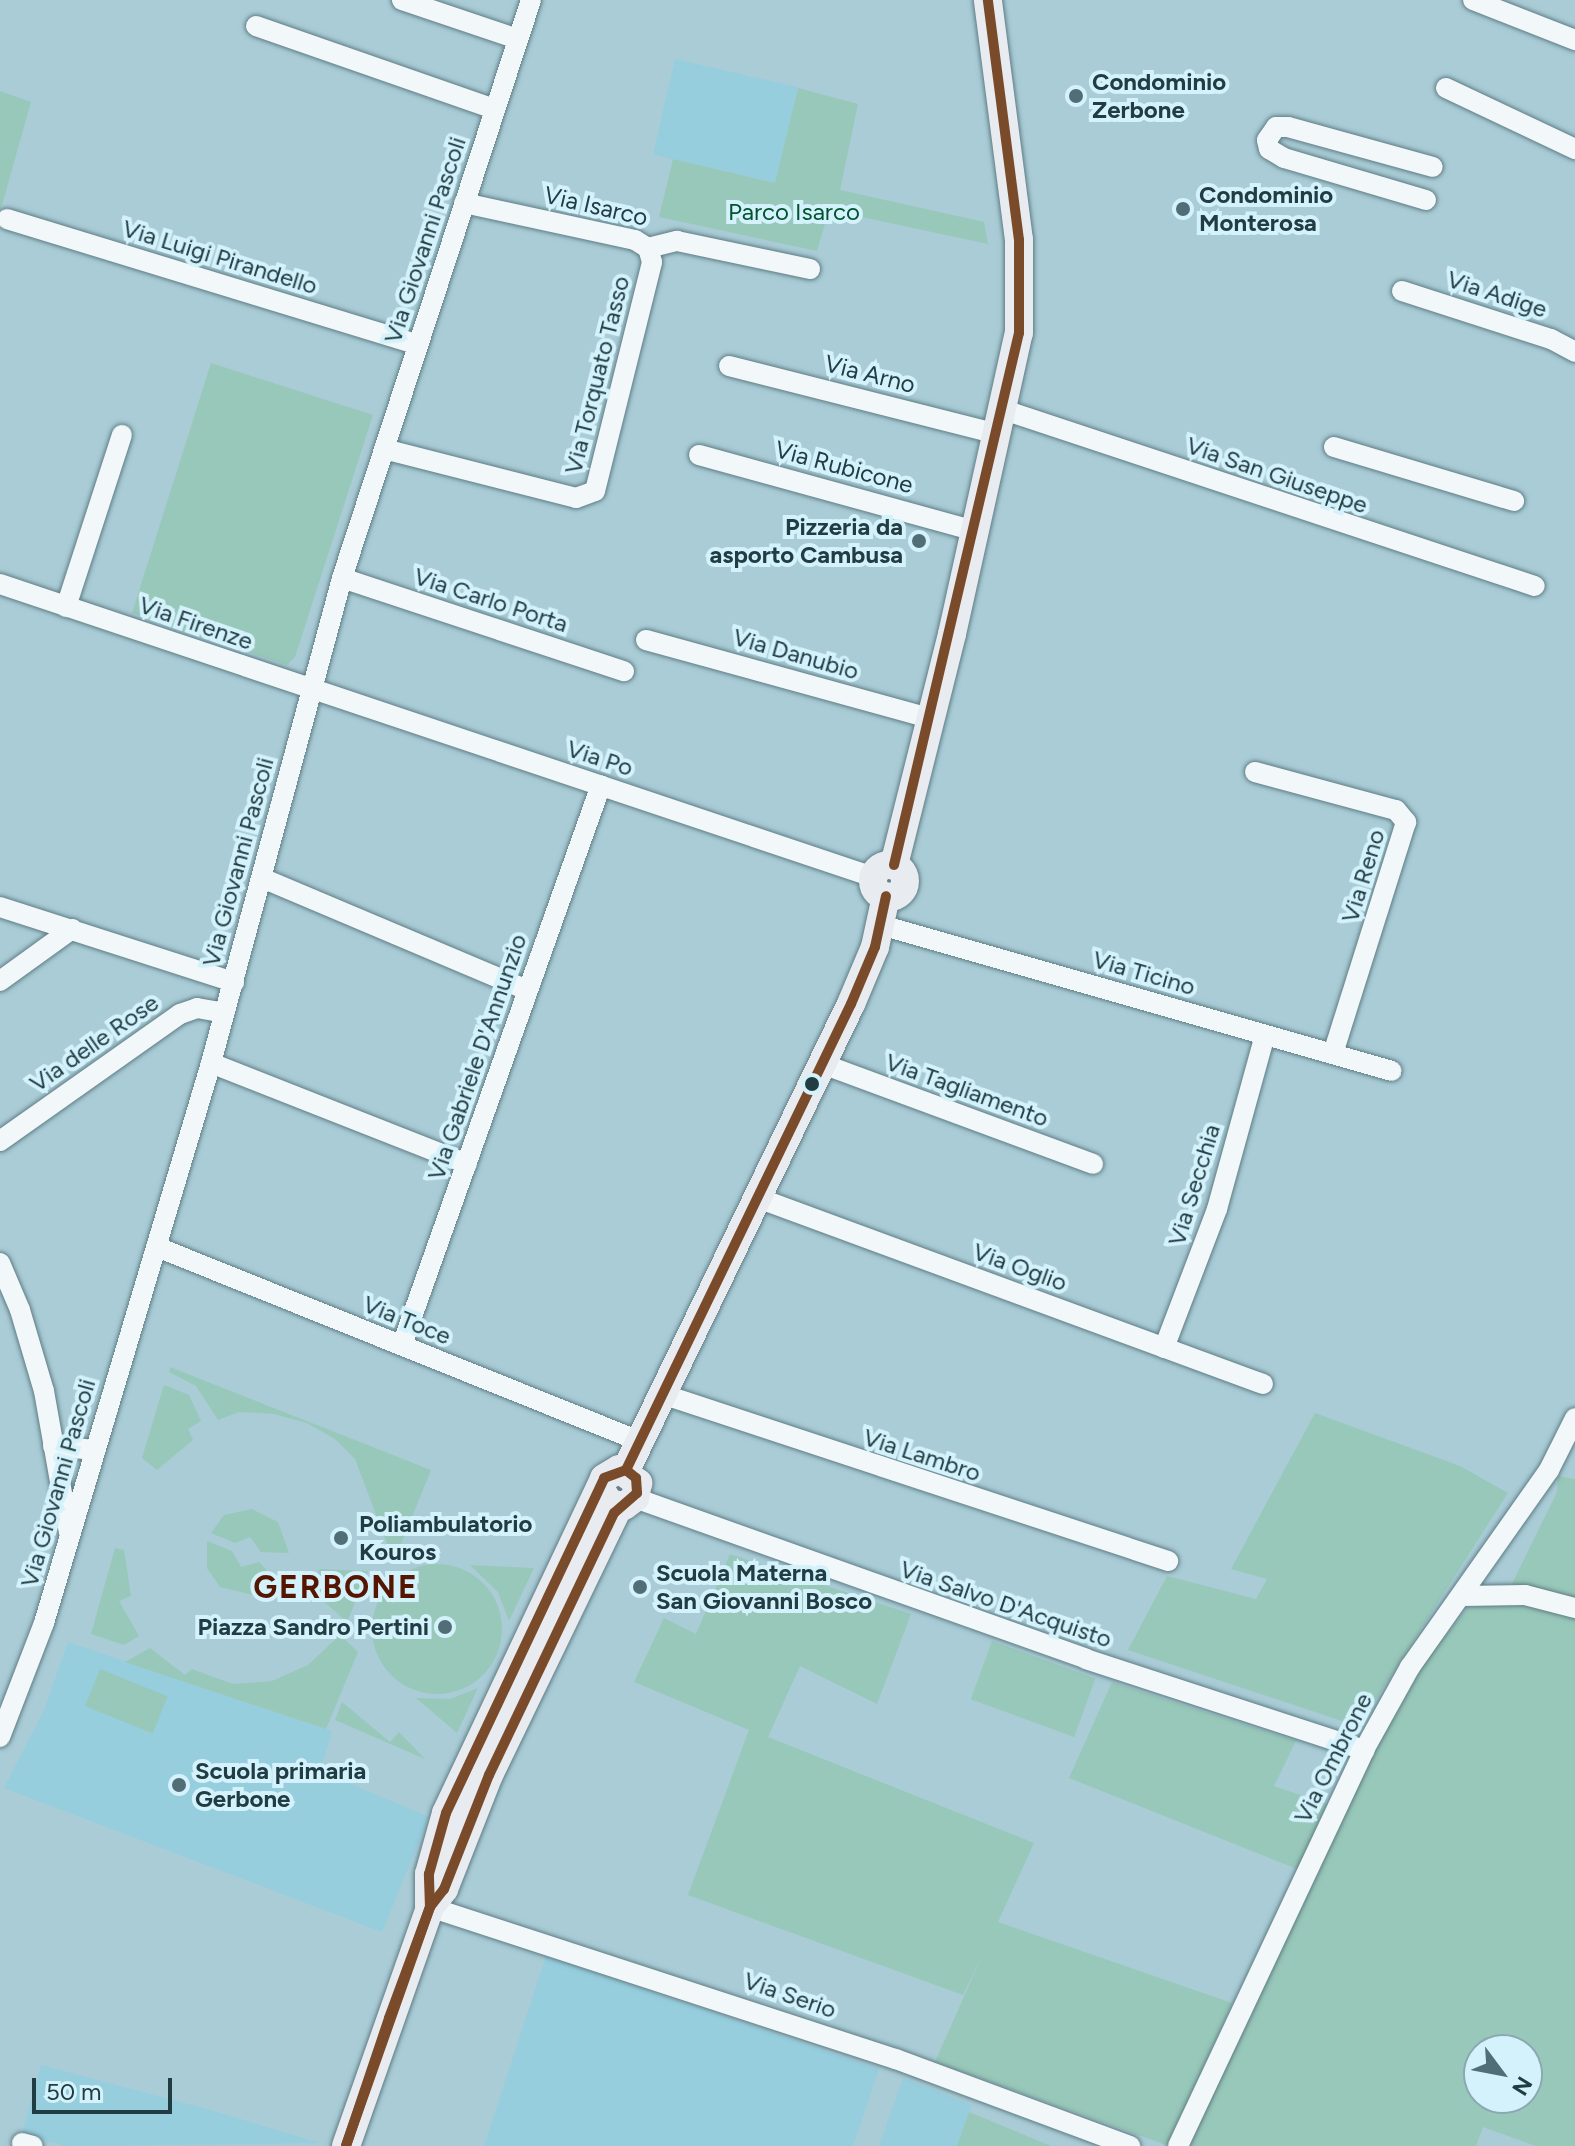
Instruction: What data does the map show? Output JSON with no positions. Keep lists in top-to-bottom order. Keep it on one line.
{"streets":{"street":["Via Isarco","Via Giovanni Pascoli","Via Luigi Pirandello","Via Adige","Via Arno","Via Torquato Tasso","Via Rubicone","Via San Giuseppe","Via Carlo Porta","Via Firenze","Via Danubio","Via Po","Via Reno","Via Ticino","Via delle Rose","Via Gabriele D'Annunzio","Via Tagliamento","Via Secchia","Via Oglio","Via Toce","Via Lambro","Via Salvo D'Acquisto","Via Ombrone","Via Serio"]},"crossings":[["Via Isarco","Via Giovanni Pascoli"],["Via Isarco","Via Torquato Tasso"],["Via Giovanni Pascoli","Via Luigi Pirandello"],["Via Giovanni Pascoli","Via Torquato Tasso"],["Via Giovanni Pascoli","Via Carlo Porta"],["Via Giovanni Pascoli","Via Firenze"],["Via Giovanni Pascoli","Via Po"],["Via Giovanni Pascoli","Via delle Rose"],["Via Giovanni Pascoli","Via Toce"],["Via Arno","Via San Giuseppe"],["Via Firenze","Via Po"],["Via Po","Via Gabriele D'Annunzio"],["Via Reno","Via Ticino"],["Via Ticino","Via Secchia"],["Via Gabriele D'Annunzio","Via Toce"],["Via Secchia","Via Oglio"],["Via Salvo D'Acquisto","Via Ombrone"]],"districts":["GERBONE"],"parks":["Parco Isarco"],"places":["Condominio Zerbone","Condominio Monterosa","Pizzeria da asporto Cambusa","Poliambulatorio Kouros","Scuola Materna San Giovanni Bosco","Piazza Sandro Pertini","Scuola primaria Gerbone"],"scale_bar":"50 m","north":"bottom right"}
